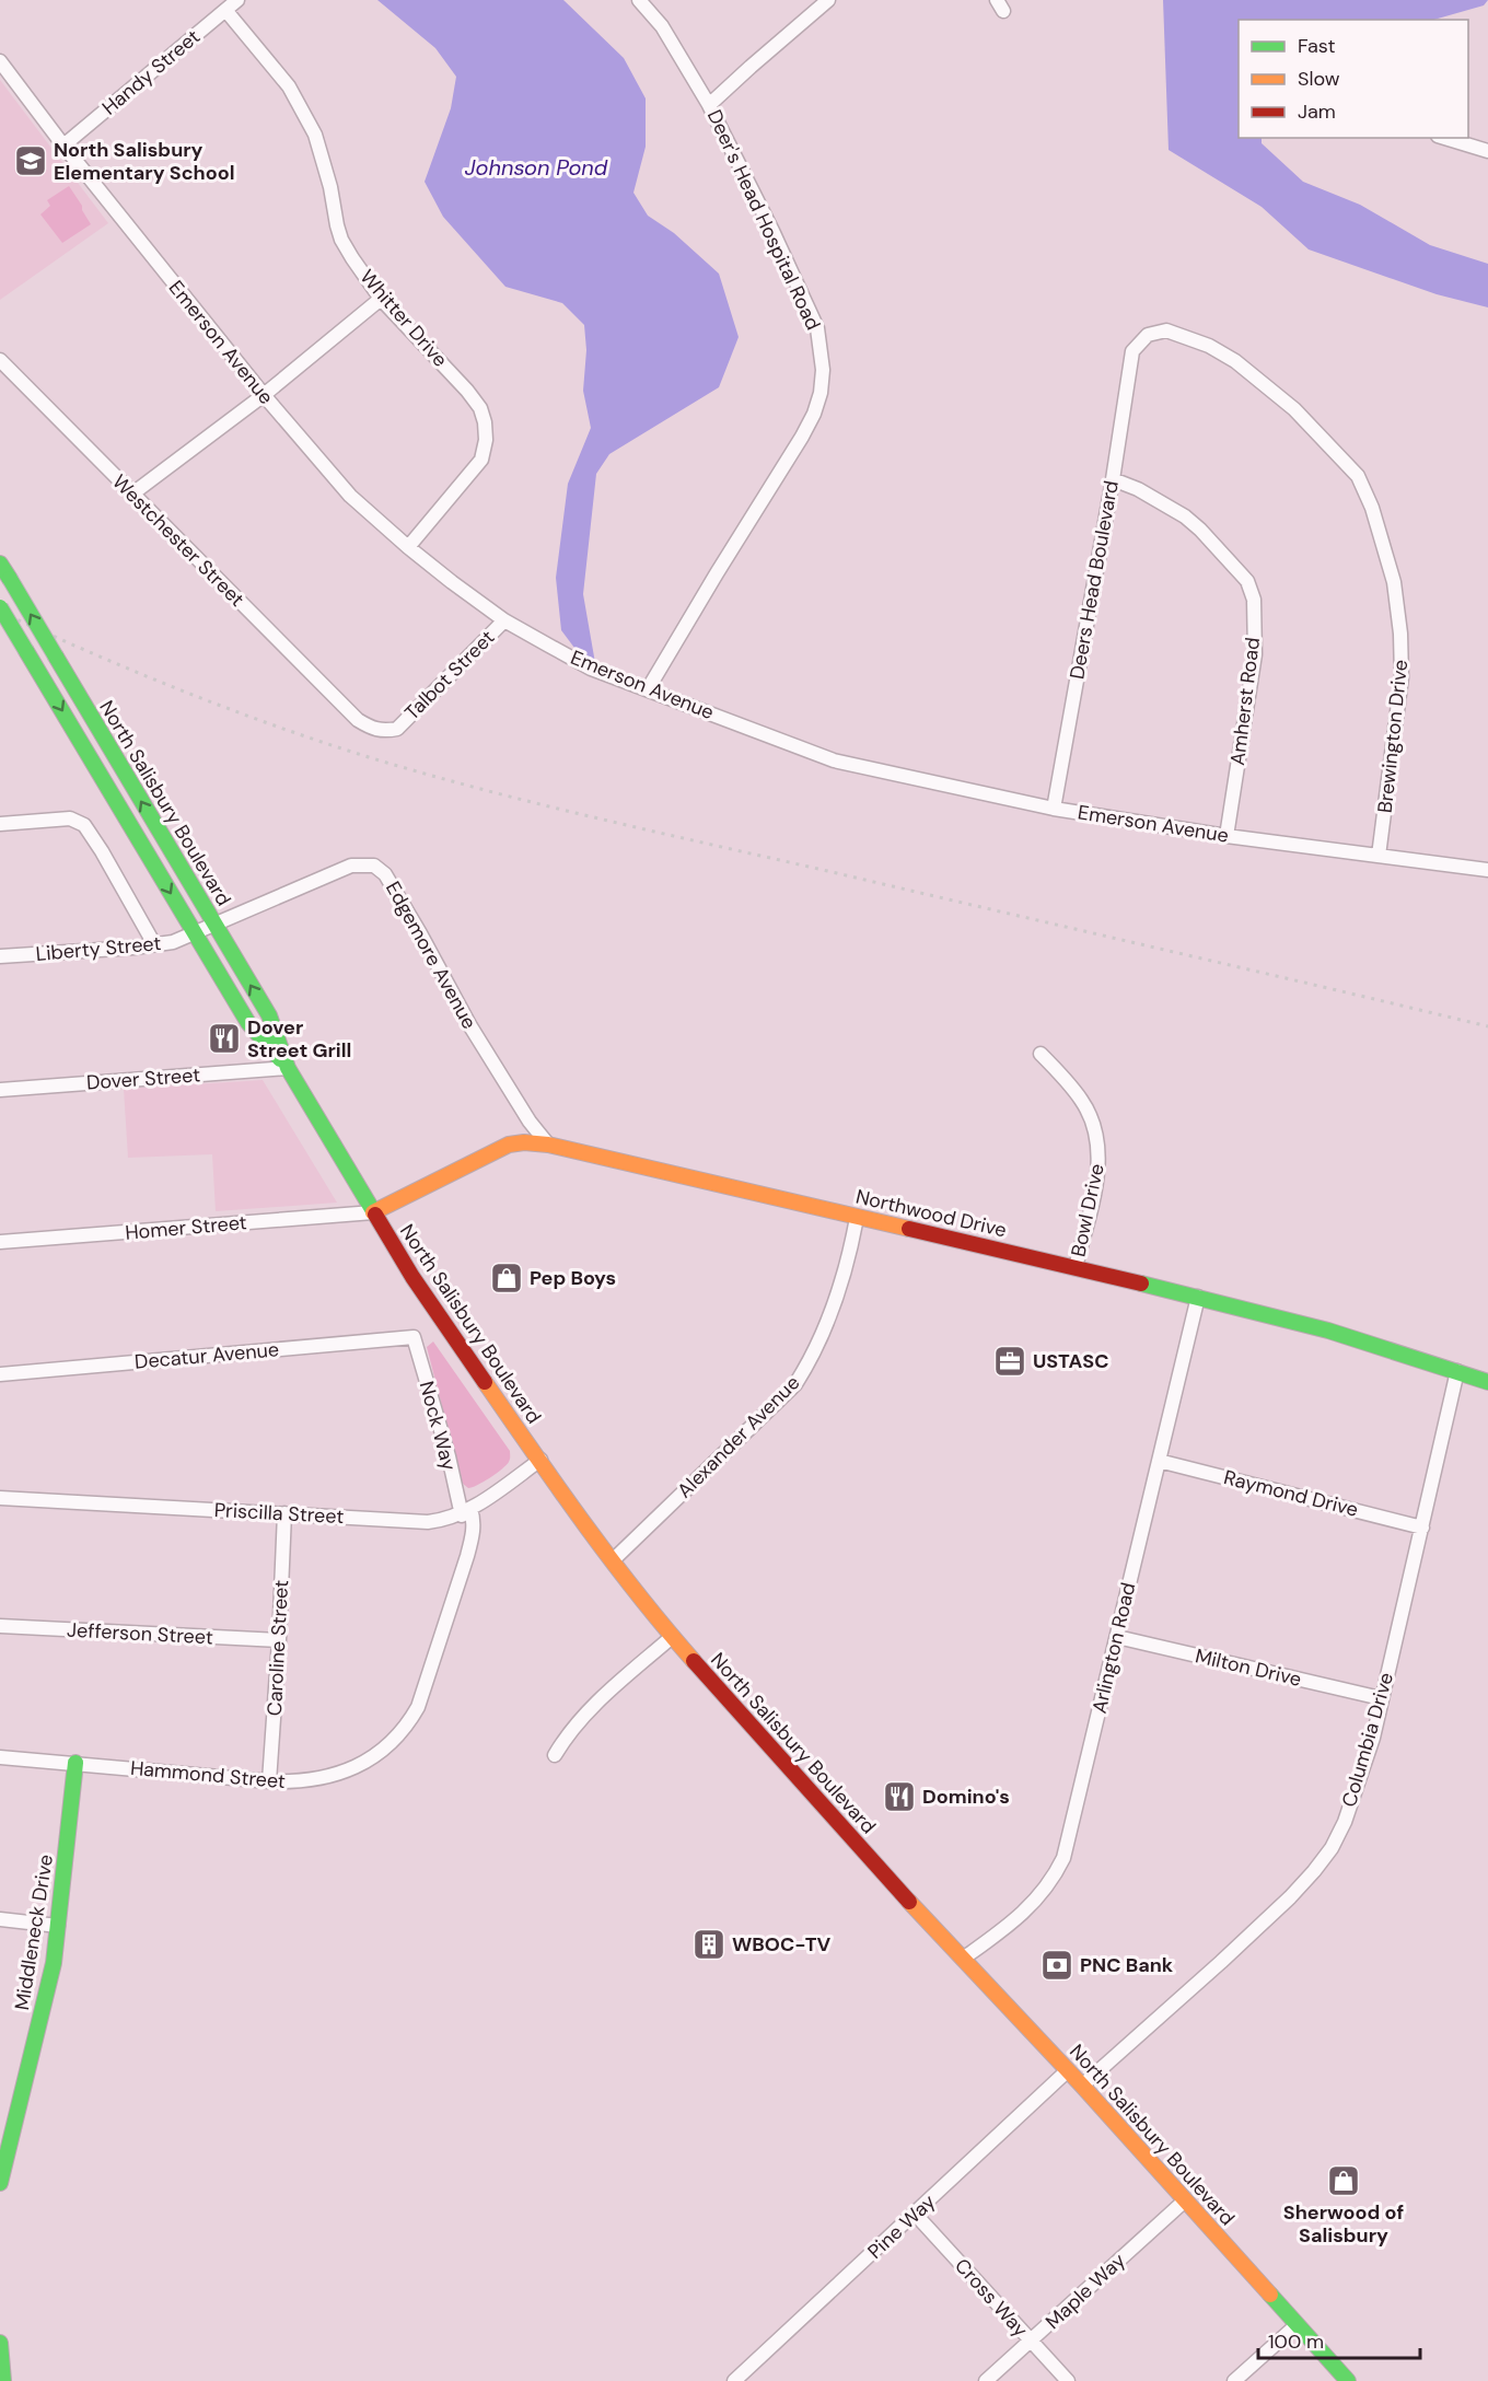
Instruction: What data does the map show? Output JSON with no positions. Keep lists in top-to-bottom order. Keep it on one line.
{"streets":{"main road":["North Salisbury Boulevard","Northwood Drive","Middleneck Drive"],"street":["Handy Street","Deer's Head Hospital Road","Whitter Drive","Emerson Avenue","Westchester Street","Deers Head Boulevard","Talbot Street","Amherst Road","Brewington Drive","Liberty Street","Edgemore Avenue","Dover Street","Bowl Drive","Homer Street","Decatur Avenue","Nock Way","Alexander Avenue","Raymond Drive","Priscilla Street","Jefferson Street","Caroline Street","Arlington Road","Milton Drive","Columbia Drive","Hammond Street","Pine Way","Maple Way","Cross Way"]},"crossings":[["Handy Street","Whitter Drive"],["Handy Street","Emerson Avenue"],["Deer's Head Hospital Road","Emerson Avenue"],["Whitter Drive","Emerson Avenue"],["Emerson Avenue","Deers Head Boulevard"],["Emerson Avenue","Talbot Street"],["Emerson Avenue","Amherst Road"],["Emerson Avenue","Brewington Drive"],["Westchester Street","Talbot Street"],["Deers Head Boulevard","Amherst Road"],["Deers Head Boulevard","Brewington Drive"],["North Salisbury Boulevard","Liberty Street"],["North Salisbury Boulevard","Edgemore Avenue"],["North Salisbury Boulevard","Dover Street"],["North Salisbury Boulevard","Northwood Drive"],["North Salisbury Boulevard","Homer Street"],["North Salisbury Boulevard","Alexander Avenue"],["North Salisbury Boulevard","Priscilla Street"],["North Salisbury Boulevard","Arlington Road"],["North Salisbury Boulevard","Columbia Drive"],["North Salisbury Boulevard","Pine Way"],["North Salisbury Boulevard","Maple Way"],["Liberty Street","Edgemore Avenue"],["Edgemore Avenue","Northwood Drive"],["Bowl Drive","Northwood Drive"],["Northwood Drive","Homer Street"],["Northwood Drive","Alexander Avenue"],["Northwood Drive","Arlington Road"],["Northwood Drive","Columbia Drive"],["Decatur Avenue","Nock Way"],["Nock Way","Priscilla Street"],["Nock Way","Hammond Street"],["Raymond Drive","Arlington Road"],["Raymond Drive","Columbia Drive"],["Priscilla Street","Caroline Street"],["Priscilla Street","Hammond Street"],["Jefferson Street","Caroline Street"],["Caroline Street","Hammond Street"],["Arlington Road","Milton Drive"],["Milton Drive","Columbia Drive"],["Hammond Street","Middleneck Drive"],["Pine Way","Cross Way"],["Maple Way","Cross Way"]],"water":["Johnson Pond"],"places":{"school or university":["North Salisbury Elementary School"],"restaurant":["Dover Street Grill","Domino's"],"shop":["Pep Boys","Sherwood of Salisbury"],"office":["USTASC"],"building":["WBOC-TV"],"bank":["PNC Bank"]},"legend":["Fast","Slow","Jam"],"scale_bar":"100 m"}
